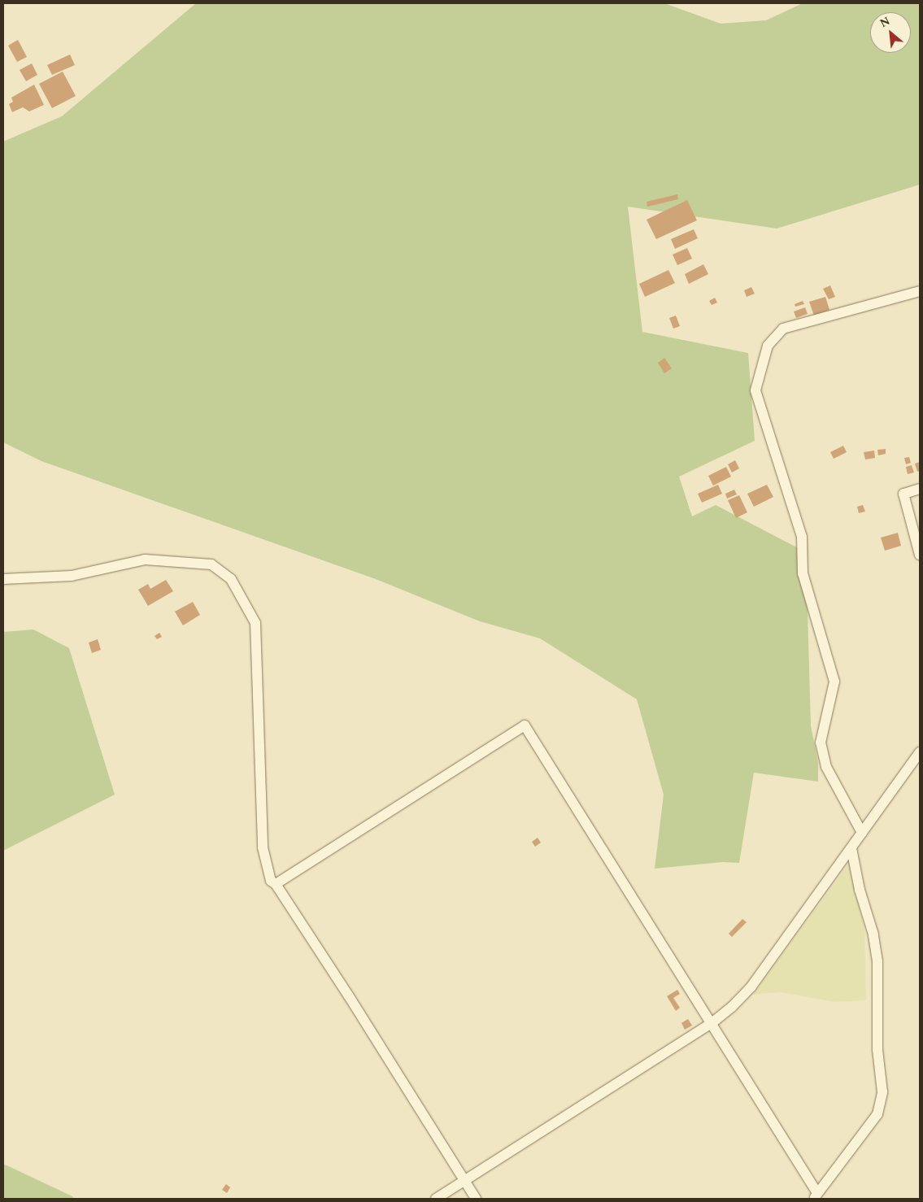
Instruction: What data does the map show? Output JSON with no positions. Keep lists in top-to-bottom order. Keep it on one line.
{"north":"top left"}
